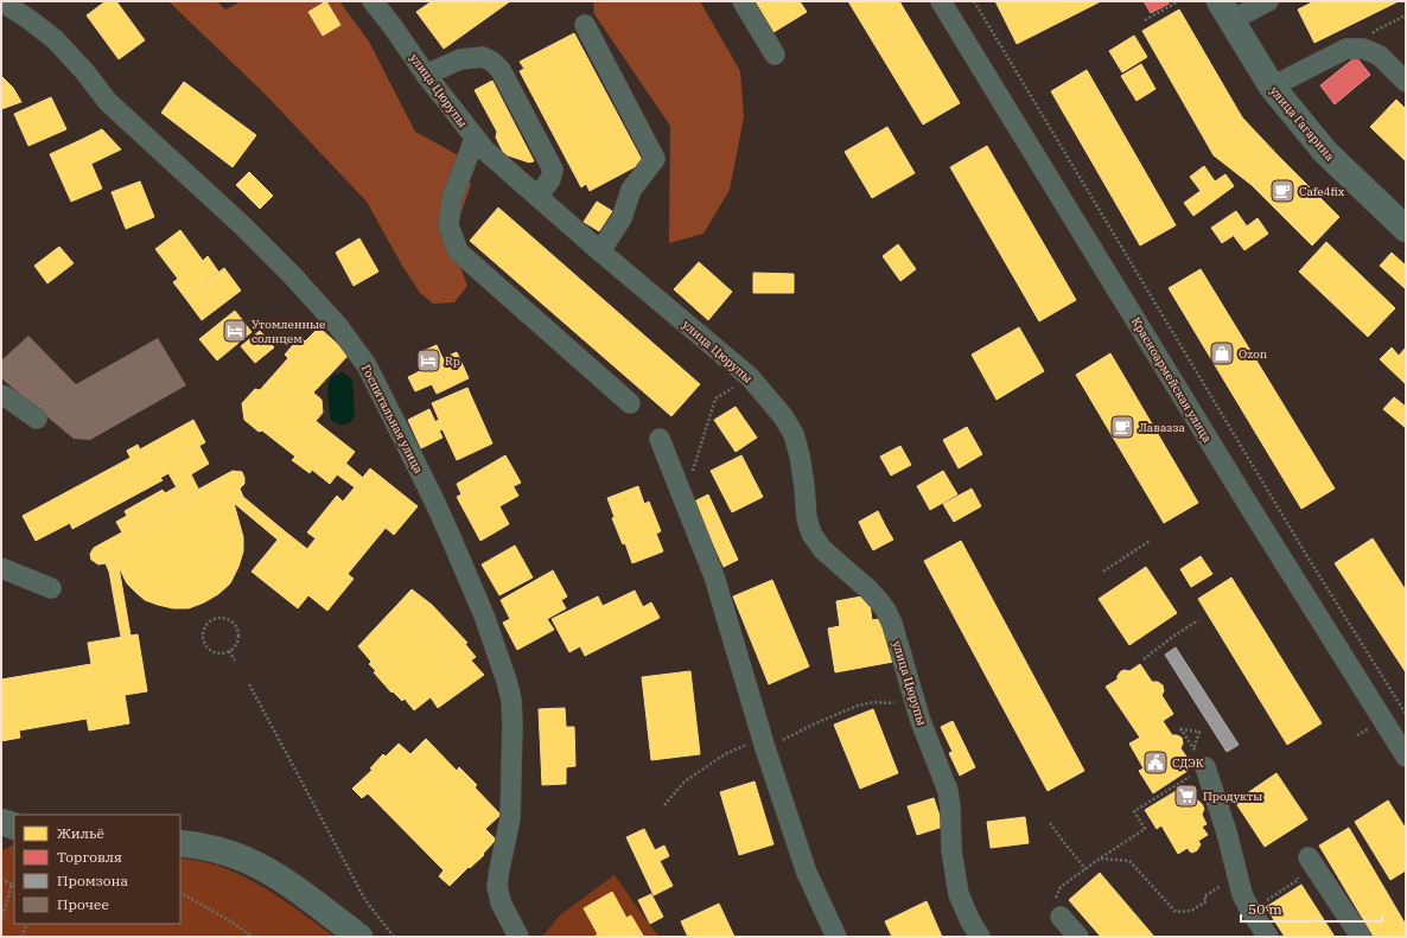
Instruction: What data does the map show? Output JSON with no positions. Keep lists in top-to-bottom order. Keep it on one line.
{"streets":{"main road":["улица Гагарина"],"street":["улица Цюрупы","Красноармейская улица","Госпитальная улица"]},"places":{"cafe":["Cafe4fix","Лавазза"],"hotel":["Утомленные солнцем","Rp"],"shop":["Ozon"],"public building":["СДЭК"],"supermarket":["Продукты"]},"legend":["Жильё","Торговля","Промзона","Прочее"],"scale_bar":"50 m"}
